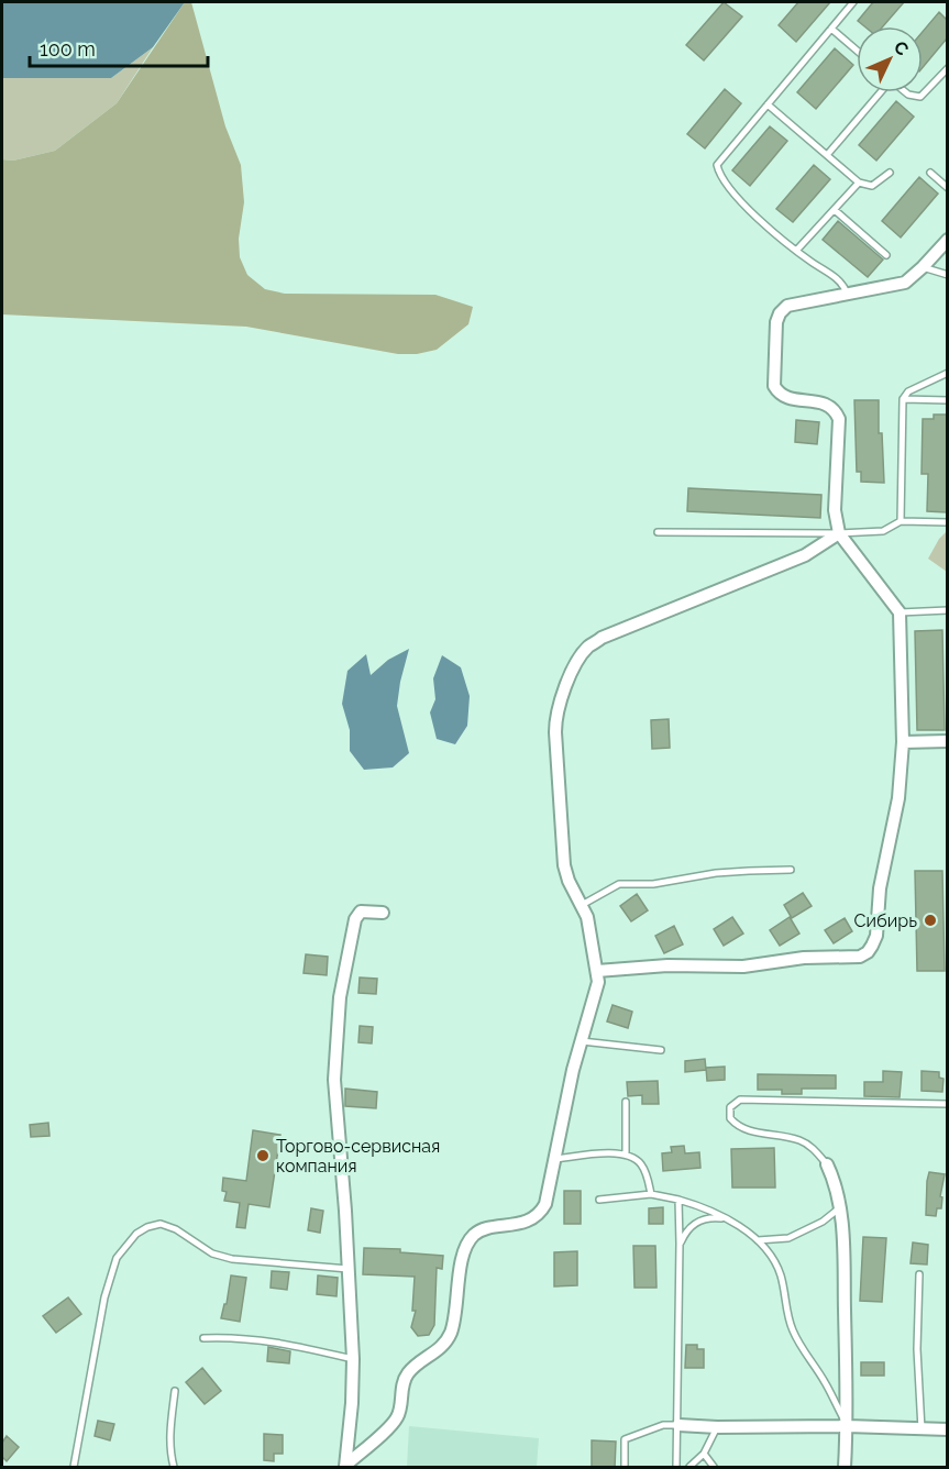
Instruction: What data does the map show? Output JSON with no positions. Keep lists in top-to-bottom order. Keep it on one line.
{"places":["Сибирь","Торгово-сервисная компания"],"scale_bar":"100 m","north":"top right"}
